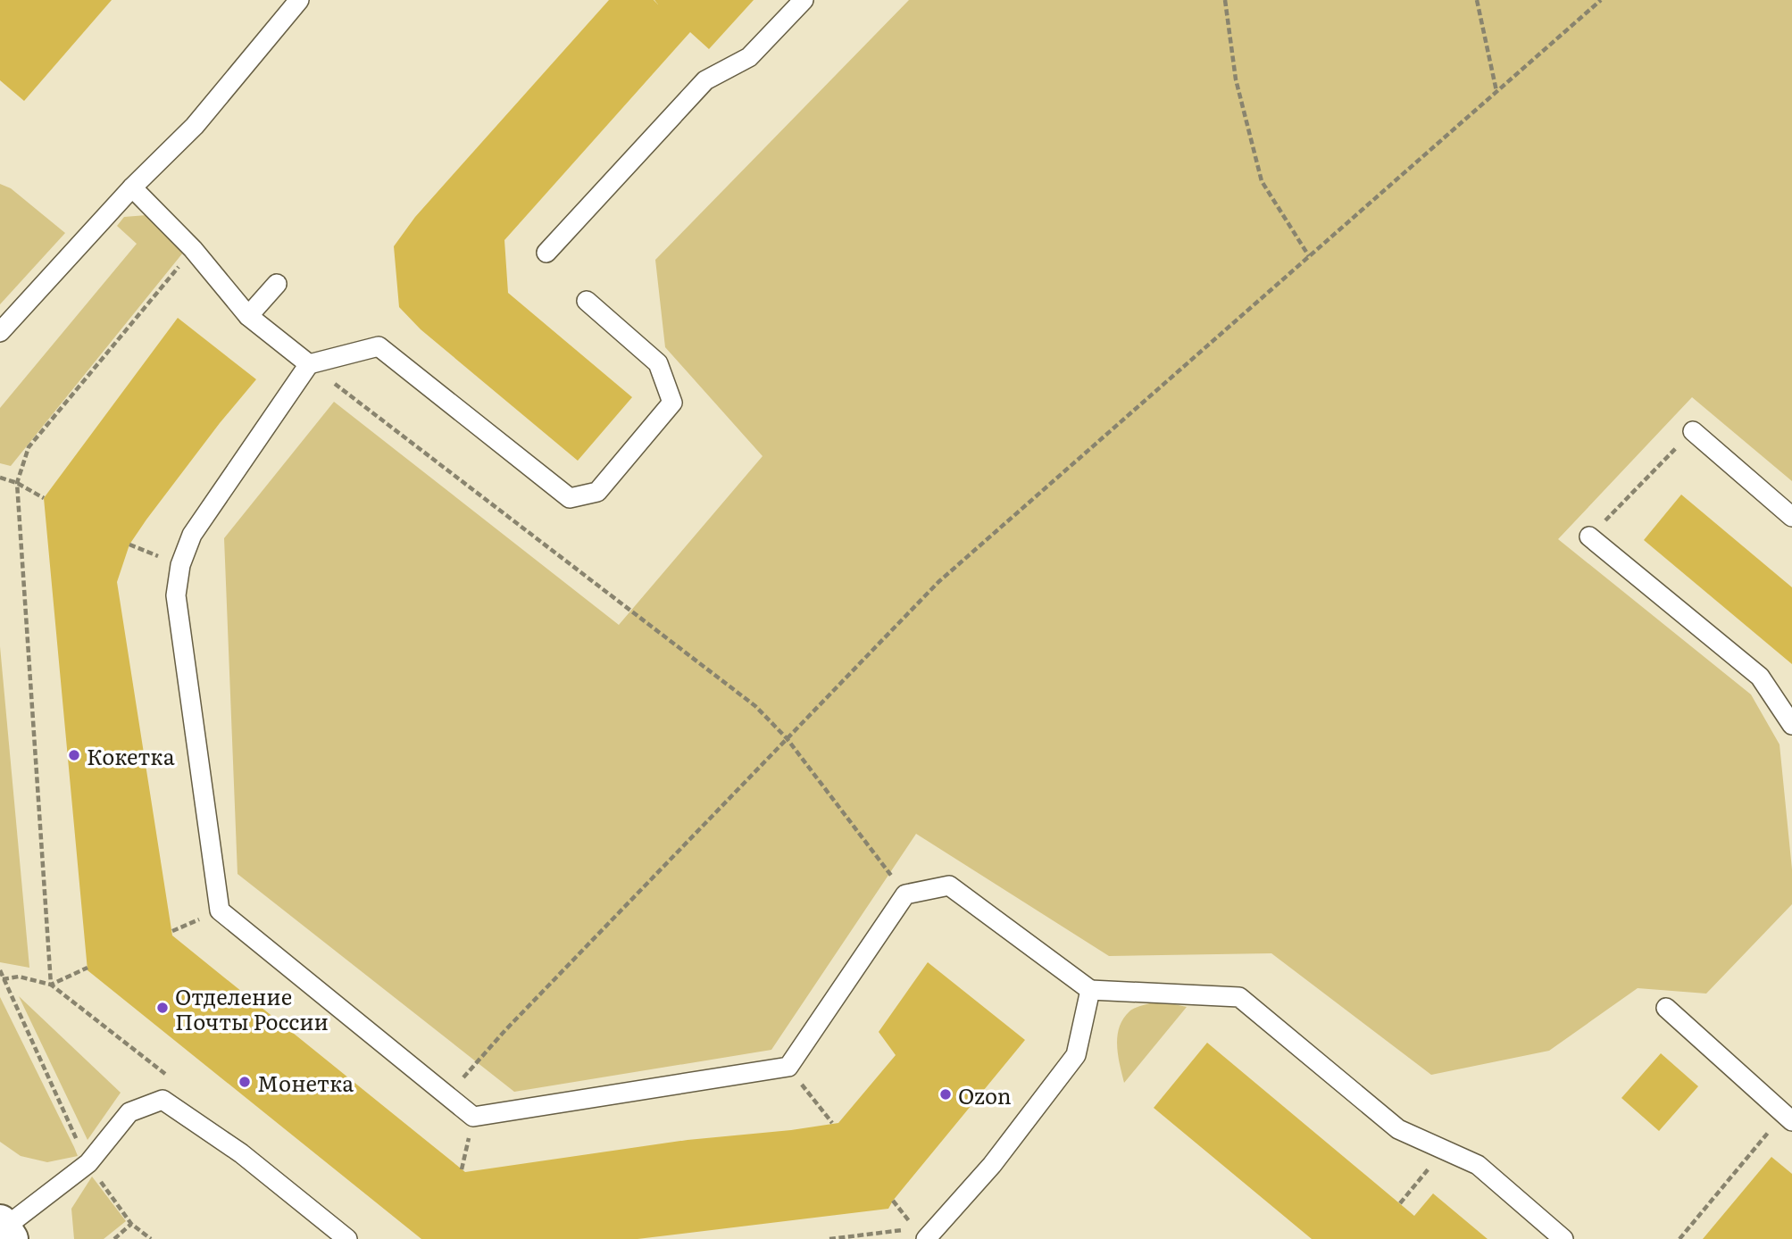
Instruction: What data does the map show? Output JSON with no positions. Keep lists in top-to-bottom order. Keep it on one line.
{"places":["Кокетка","Отделение Почты России","Монетка","Ozon"]}
